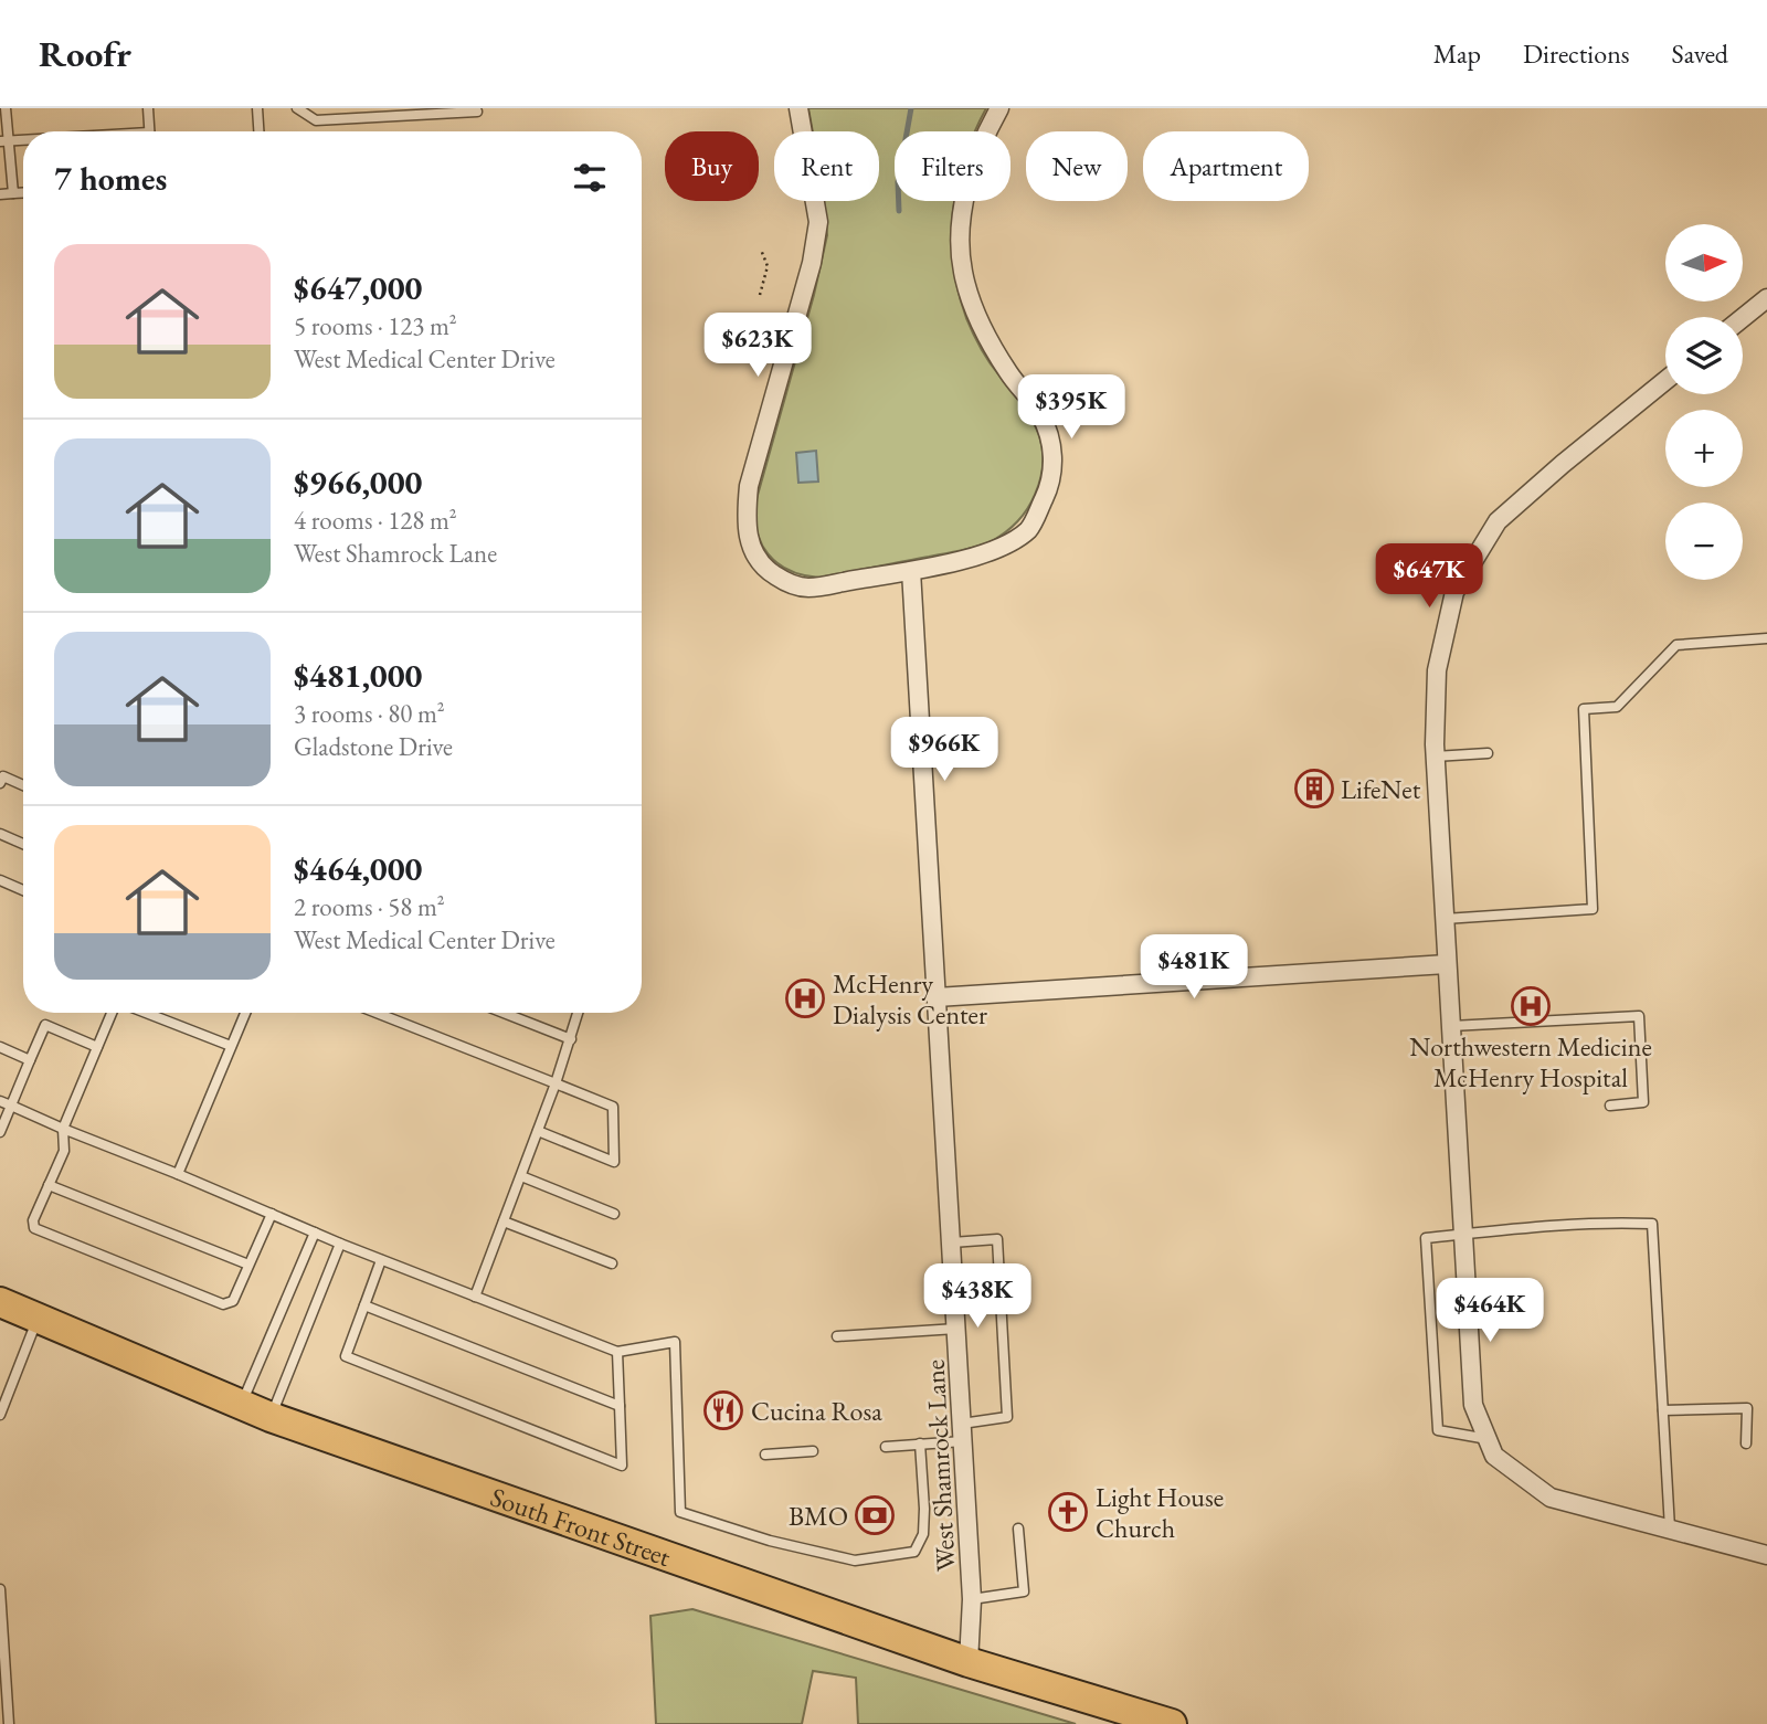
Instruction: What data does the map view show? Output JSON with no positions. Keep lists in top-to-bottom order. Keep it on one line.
{"streets":{"main road":["South Front Street"],"street":["West Shamrock Lane"]},"crossings":[["West Shamrock Lane","South Front Street"]],"places":{"building":["LifeNet"],"hospital":["McHenry Dialysis Center","Northwestern Medicine McHenry Hospital"],"restaurant":["Cucina Rosa"],"church":["Light House Church"],"bank":["BMO"]},"north":"right","page":{"header":"Roofr","nav":["Map","Directions","Saved"],"chip":["Buy","Rent","Filters","New","Apartment"],"heading":"7 homes","map_buttons":["+","−"],"list":[{"name":"$647,000","note":"5 rooms · 123 m² · West Medical Center Drive"},{"name":"$966,000","note":"4 rooms · 128 m² · West Shamrock Lane"},{"name":"$481,000","note":"3 rooms · 80 m² · Gladstone Drive"},{"name":"$464,000","note":"2 rooms · 58 m² · West Medical Center Drive"}],"price":["$623K","$395K","$647K","$966K","$481K","$438K","$464K"]}}
